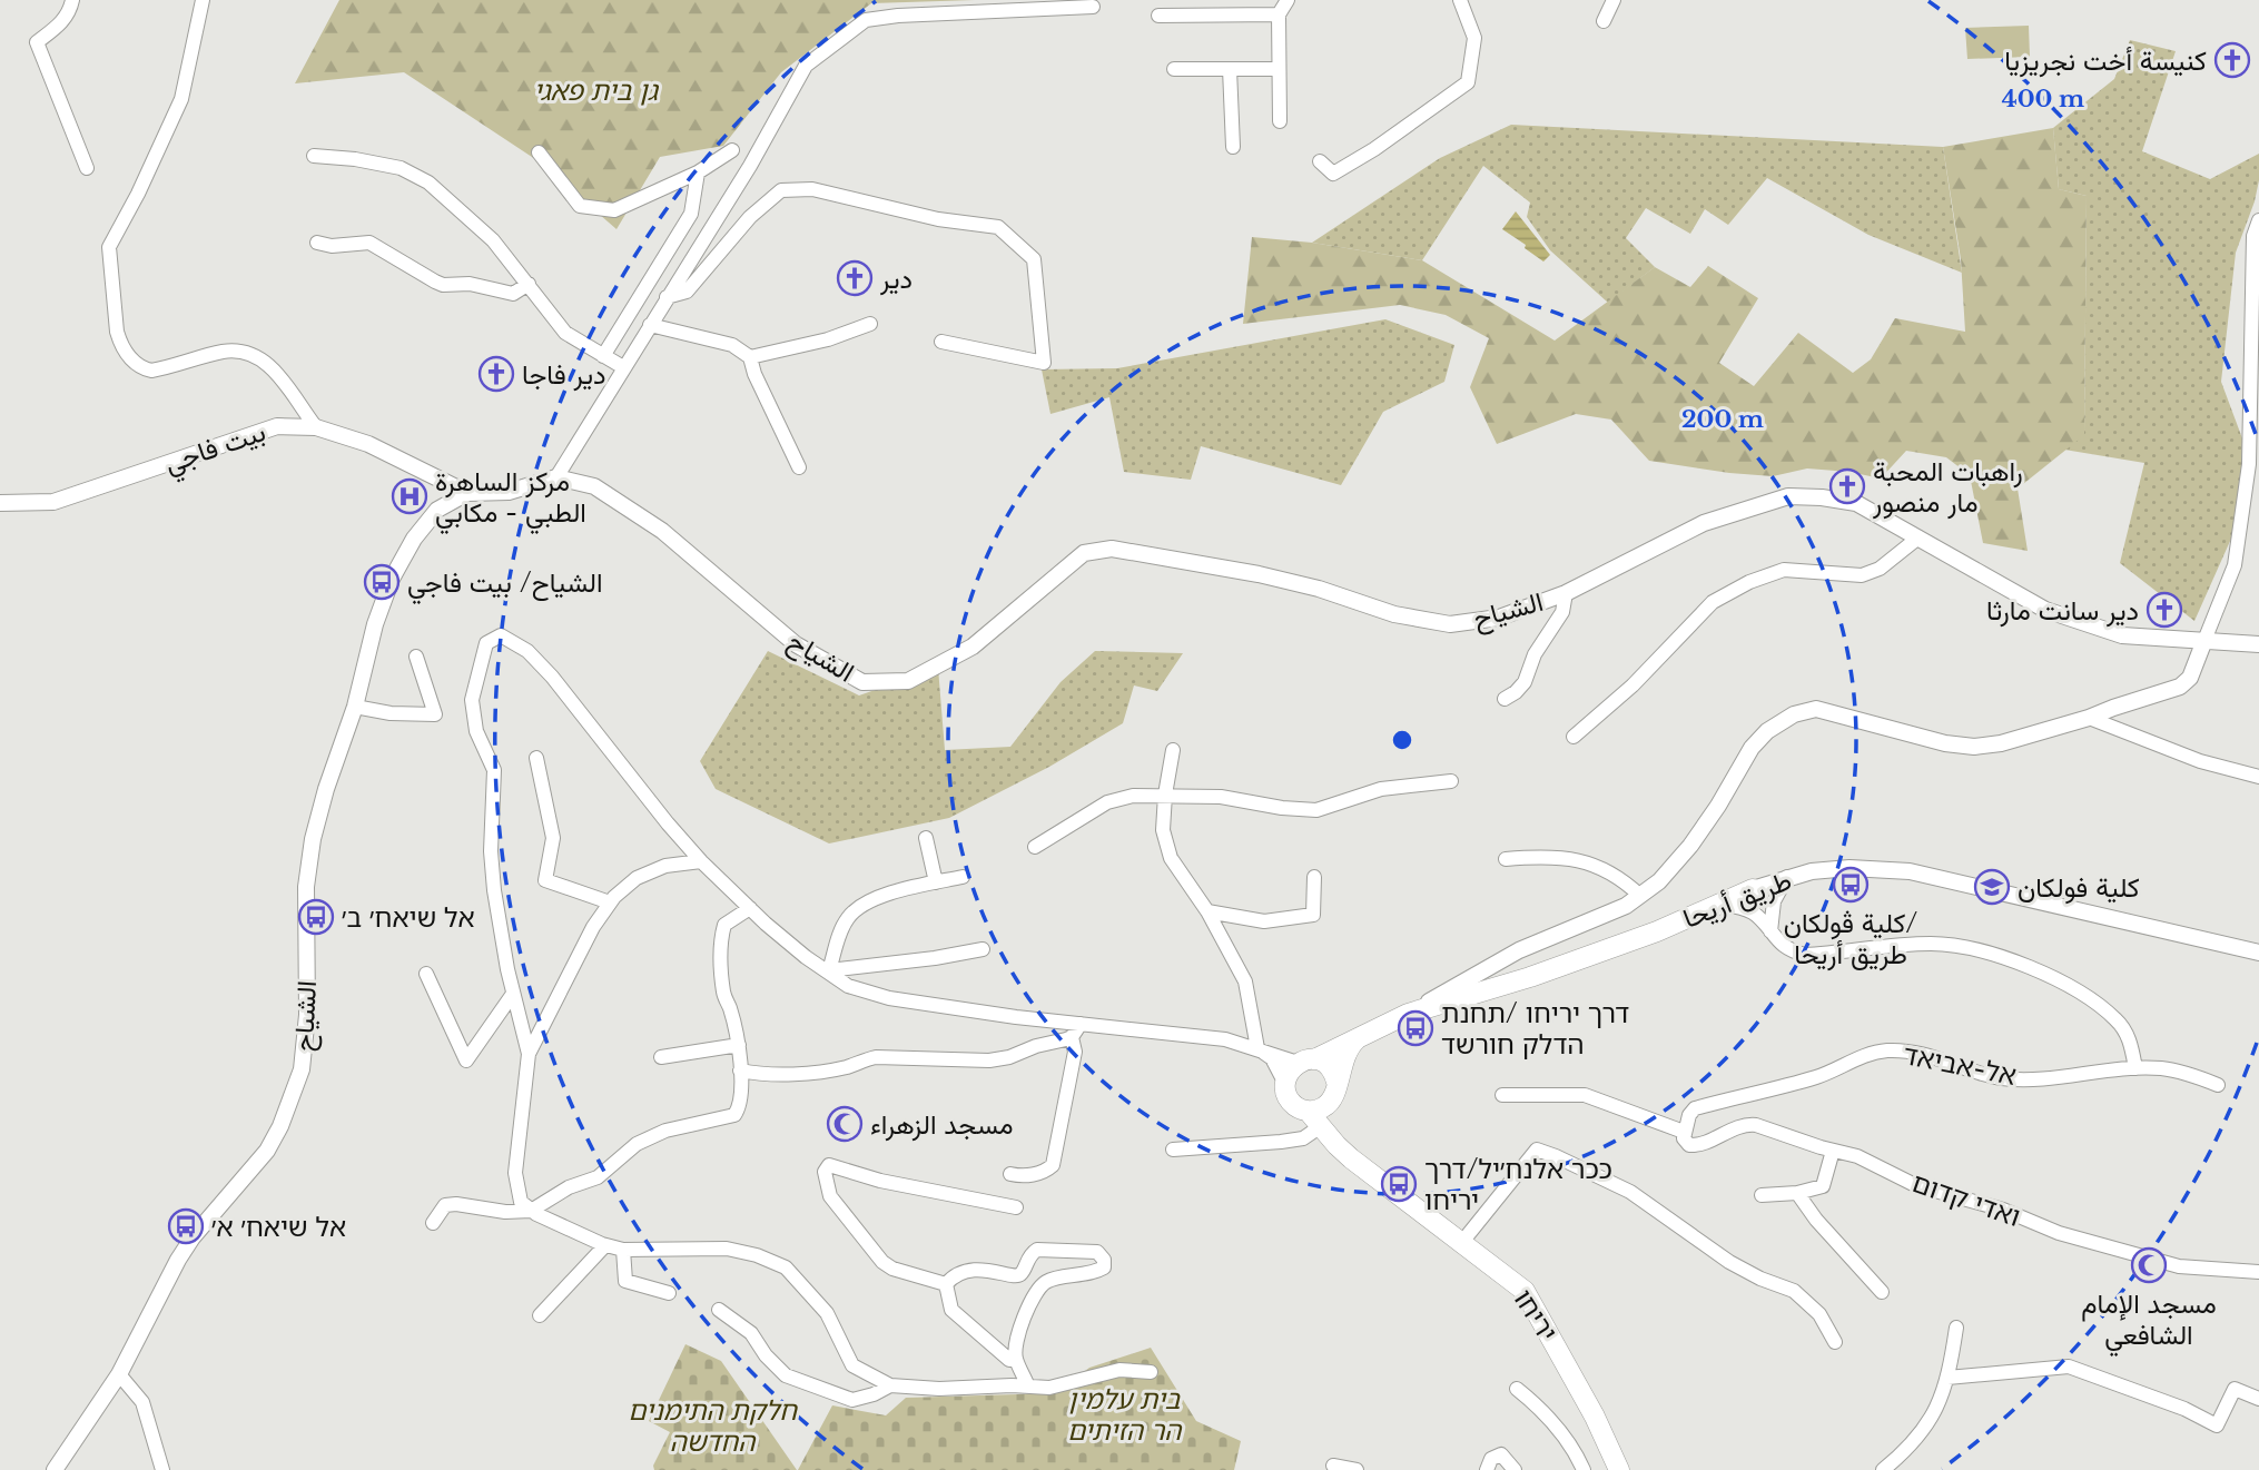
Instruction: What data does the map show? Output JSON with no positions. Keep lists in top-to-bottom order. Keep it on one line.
{"streets":{"main road":["طريق أريحا","יריחו"],"street":["بيت فاجي","الشياح","אל-אביאד","ואדי קדום"]},"crossings":[["بيت فاجي","الشياح"],["אל-אביאד","ואדי קדום"]],"parks":["גן בית פאגי","בית עלמין הר הזיתים","חלקת התימנים החדשה"],"places":{"church":["كنيسة أخت نجريزيا","دير","دير فاجا","راهبات المحبة مار منصور","دير سانت مارثا"],"hospital":["مركز الساهرة الطبي - مكابي"],"bus stop":["الشياح/ بيت فاجي","كلية ڤولكان/ طريق أريحا","אל שיאח׳ ב׳","דרך יריחו /תחנת הדלק חורשד","ככר אלנח׳יל/דרך יריחו","אל שיאח׳ א׳"],"school or university":["كلية فولكان"],"mosque":["مسجد الزهراء","مسجد الإمام الشافعي"]},"rings":["400 m","200 m"]}
